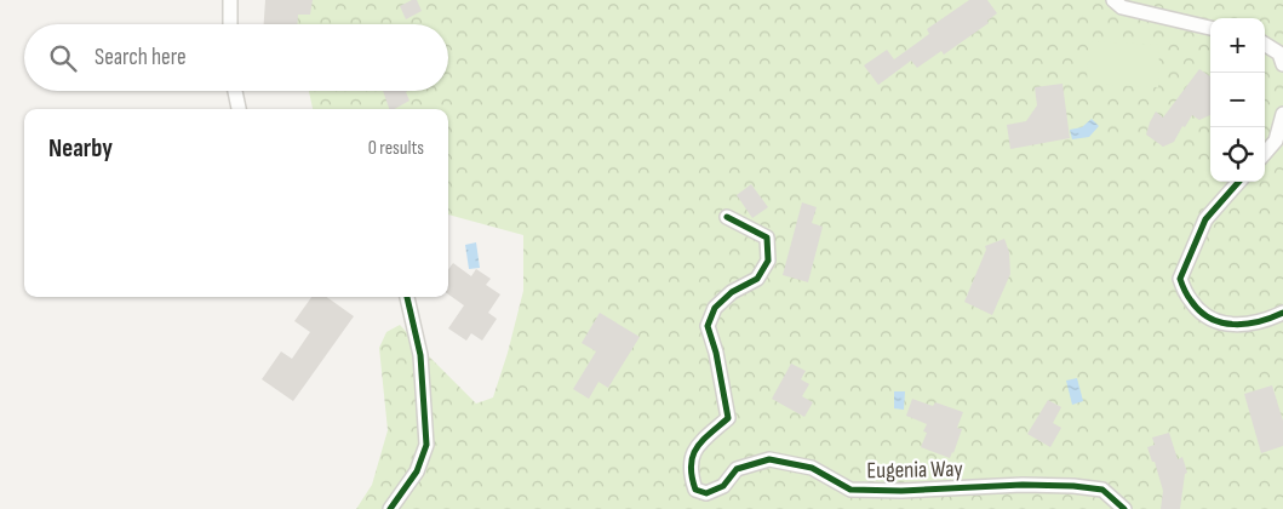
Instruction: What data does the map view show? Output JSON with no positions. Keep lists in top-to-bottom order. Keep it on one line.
{"streets":{"street":["Eugenia Way"]},"page":{"map_buttons":["+","−"],"search":"Search here","heading":["Nearby","0 results"]}}
